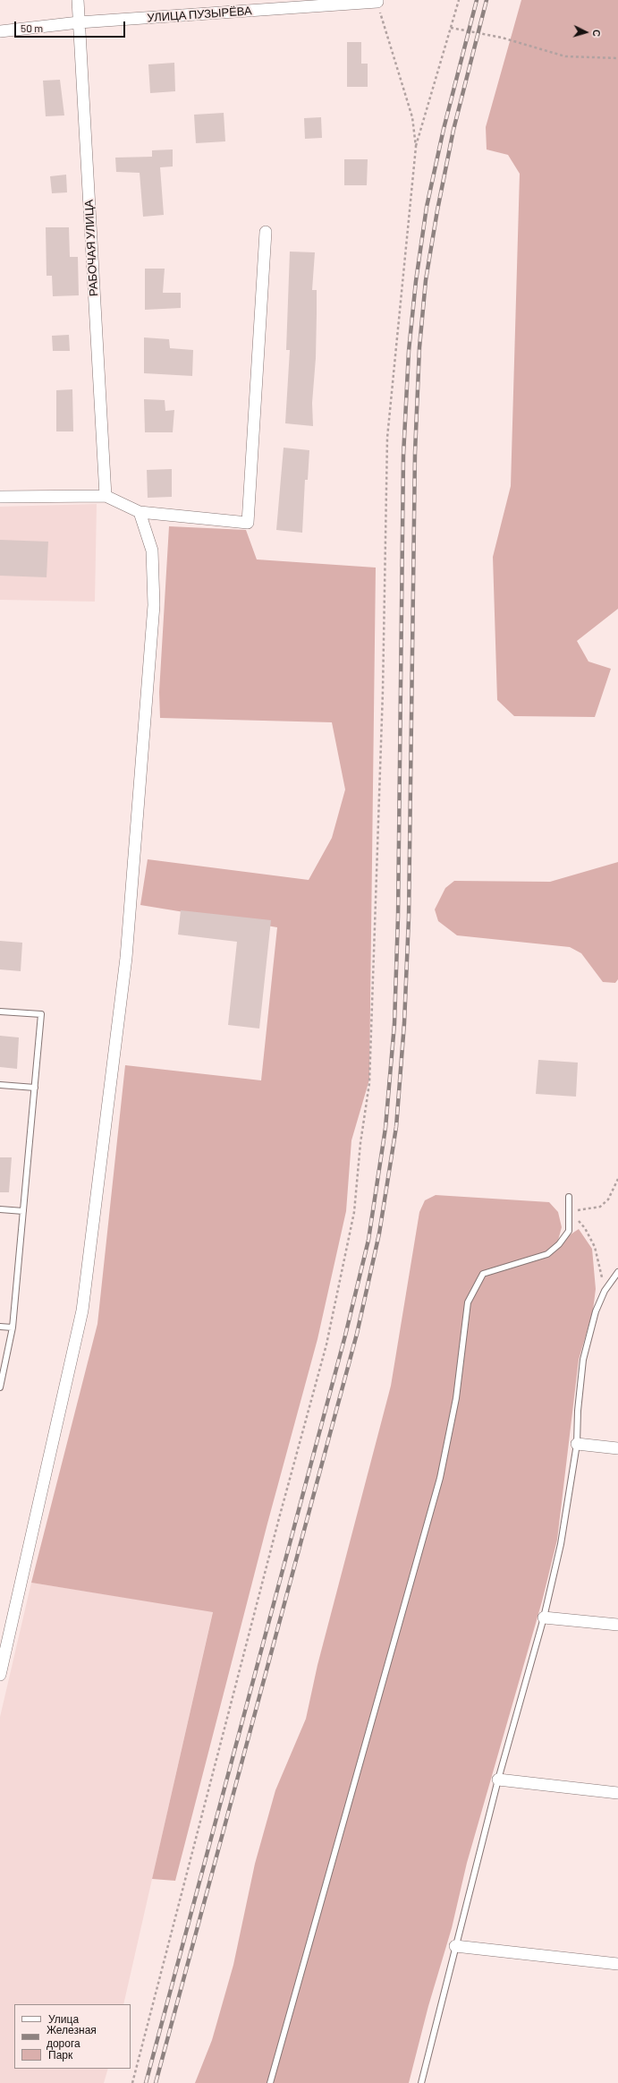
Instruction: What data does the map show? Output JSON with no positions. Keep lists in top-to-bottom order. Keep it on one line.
{"streets":{"street":["УЛИЦА ПУЗЫРЁВА","РАБОЧАЯ УЛИЦА"]},"crossings":[["УЛИЦА ПУЗЫРЁВА","РАБОЧАЯ УЛИЦА"]],"legend":["Улица","Железная дорога","Парк"],"scale_bar":"50 m","north":"right"}
